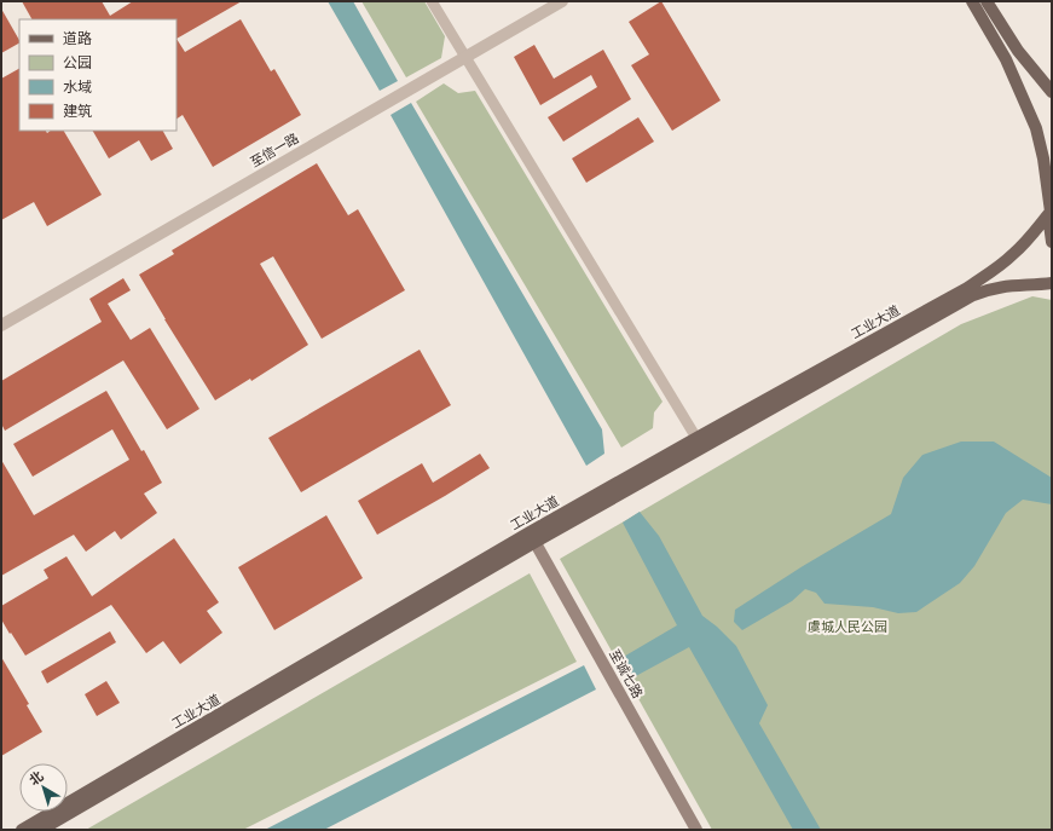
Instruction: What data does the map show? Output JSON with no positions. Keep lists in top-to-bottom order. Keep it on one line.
{"streets":{"main road":["工业大道","至诚七路"],"street":["至信一路"]},"crossings":[["工业大道","至诚七路"]],"parks":["虞城人民公园"],"legend":["道路","公园","水域","建筑"],"north":"top left"}
